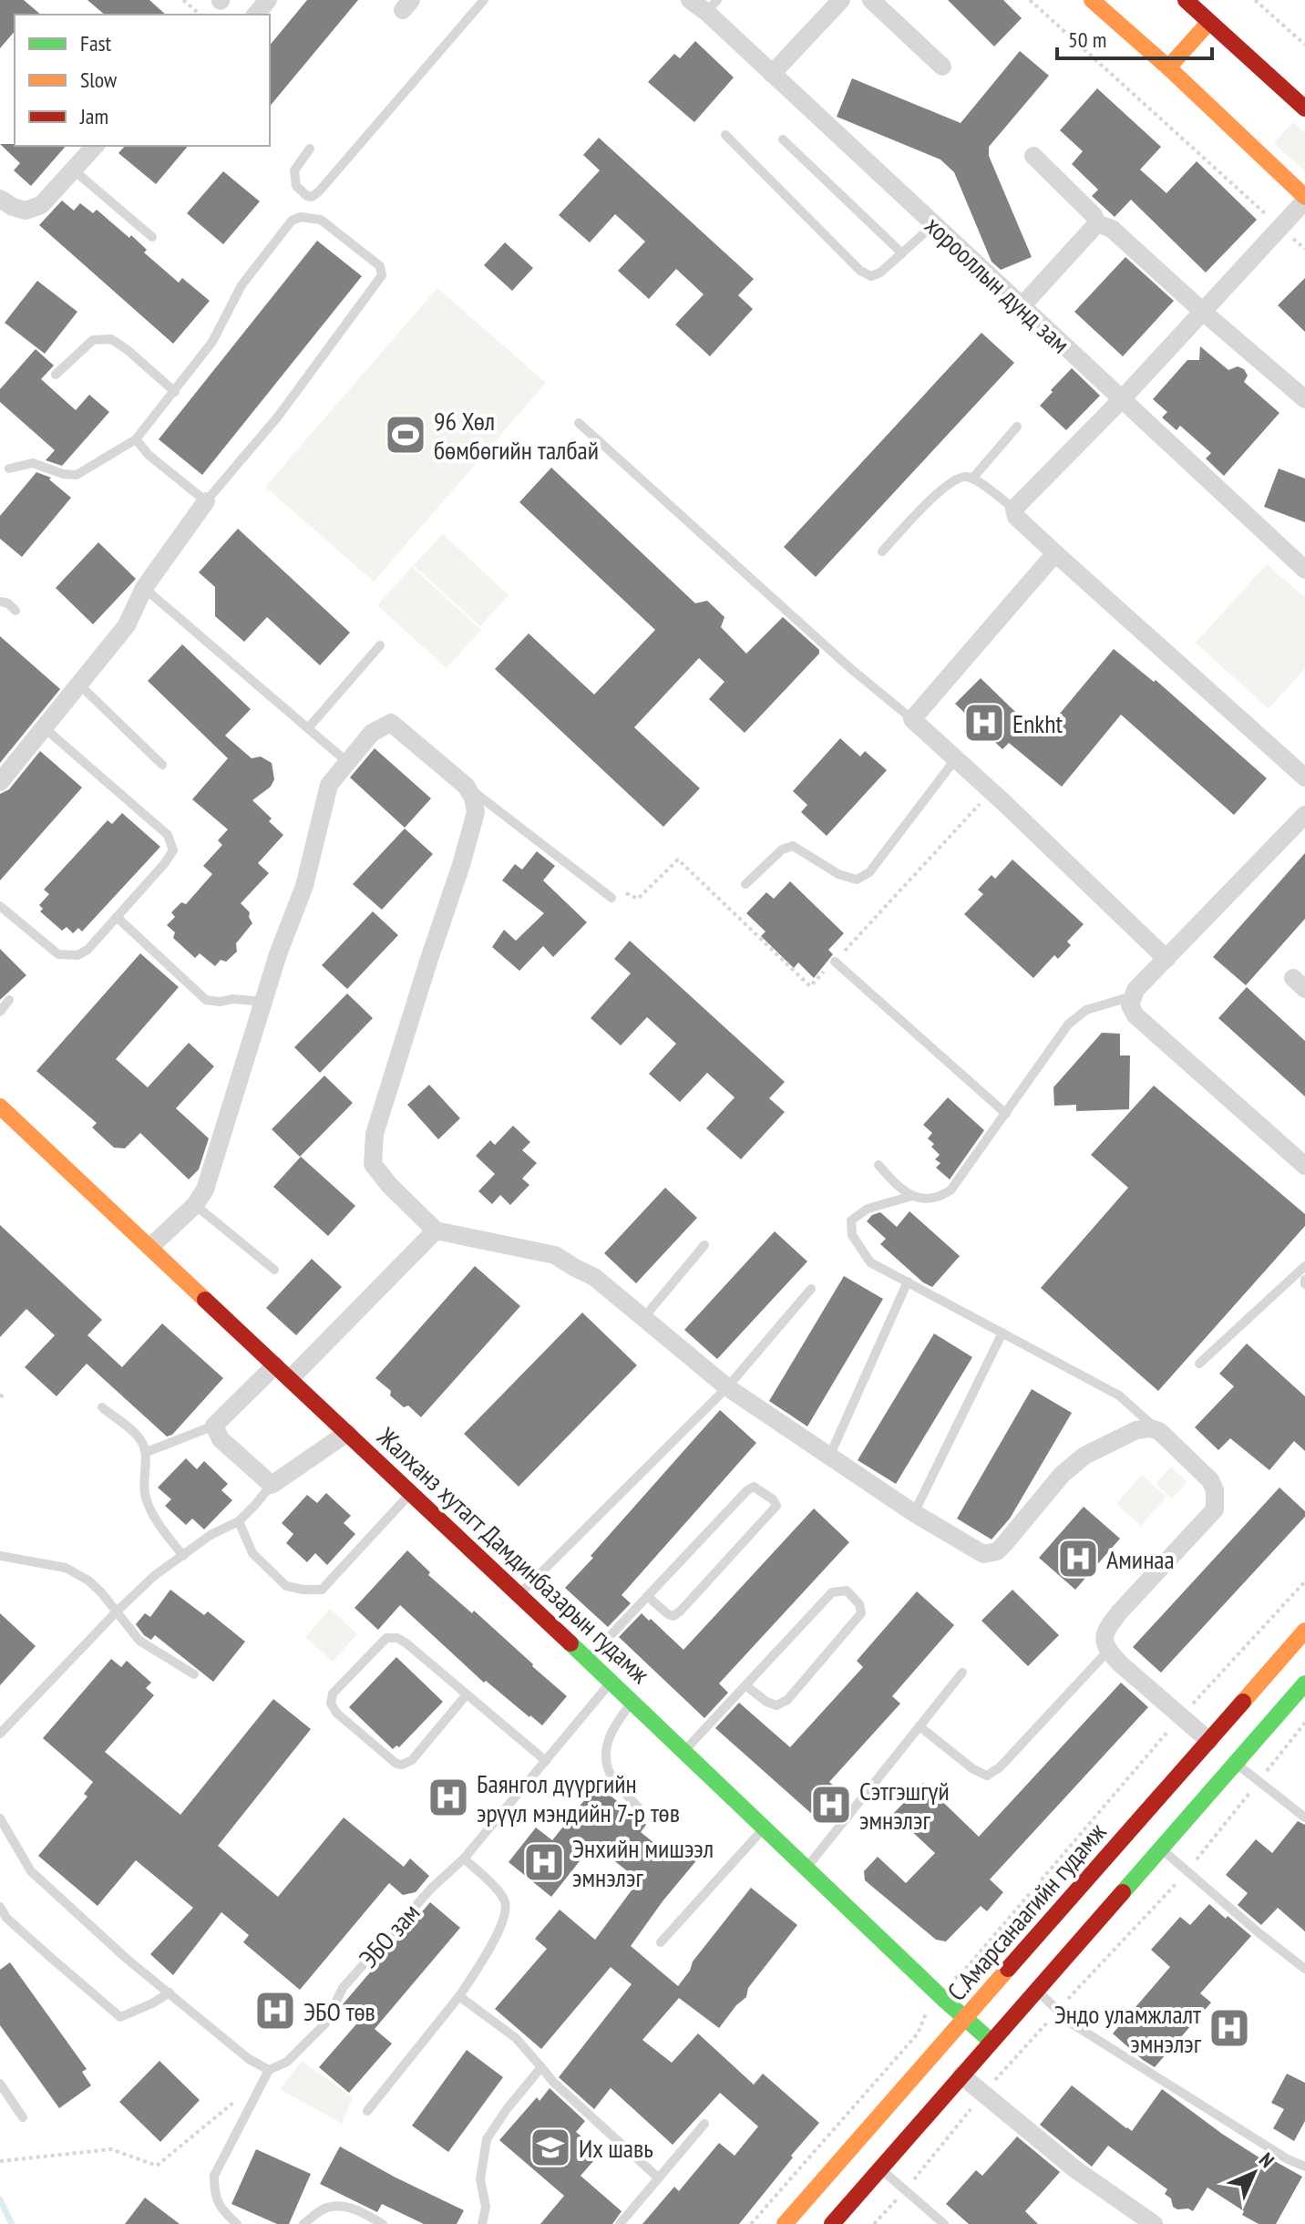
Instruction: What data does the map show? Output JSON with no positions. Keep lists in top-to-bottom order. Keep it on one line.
{"streets":{"main road":["Жалханз хутагт Дамдинбазарын гудамж","С.Амарсанаагийн гудамж"],"street":["хорооллын дунд зам"],"lane":["ЭБО зам"]},"crossings":[["Жалханз хутагт Дамдинбазарын гудамж","С.Амарсанаагийн гудамж"],["Жалханз хутагт Дамдинбазарын гудамж","ЭБО зам"]],"places":{"sports":["96 Хөл бөмбөгийн талбай"],"hospital":["Enkht","Аминаа","Баянгол дүүргийн эрүүл мэндийн 7-р төв","Сэтгэшгүй эмнэлэг","Энхийн мишээл эмнэлэг","ЭБО төв","Эндо уламжлалт эмнэлэг"],"school or university":["Их шавь"]},"legend":["Fast","Slow","Jam"],"scale_bar":"50 m","north":"top right"}
